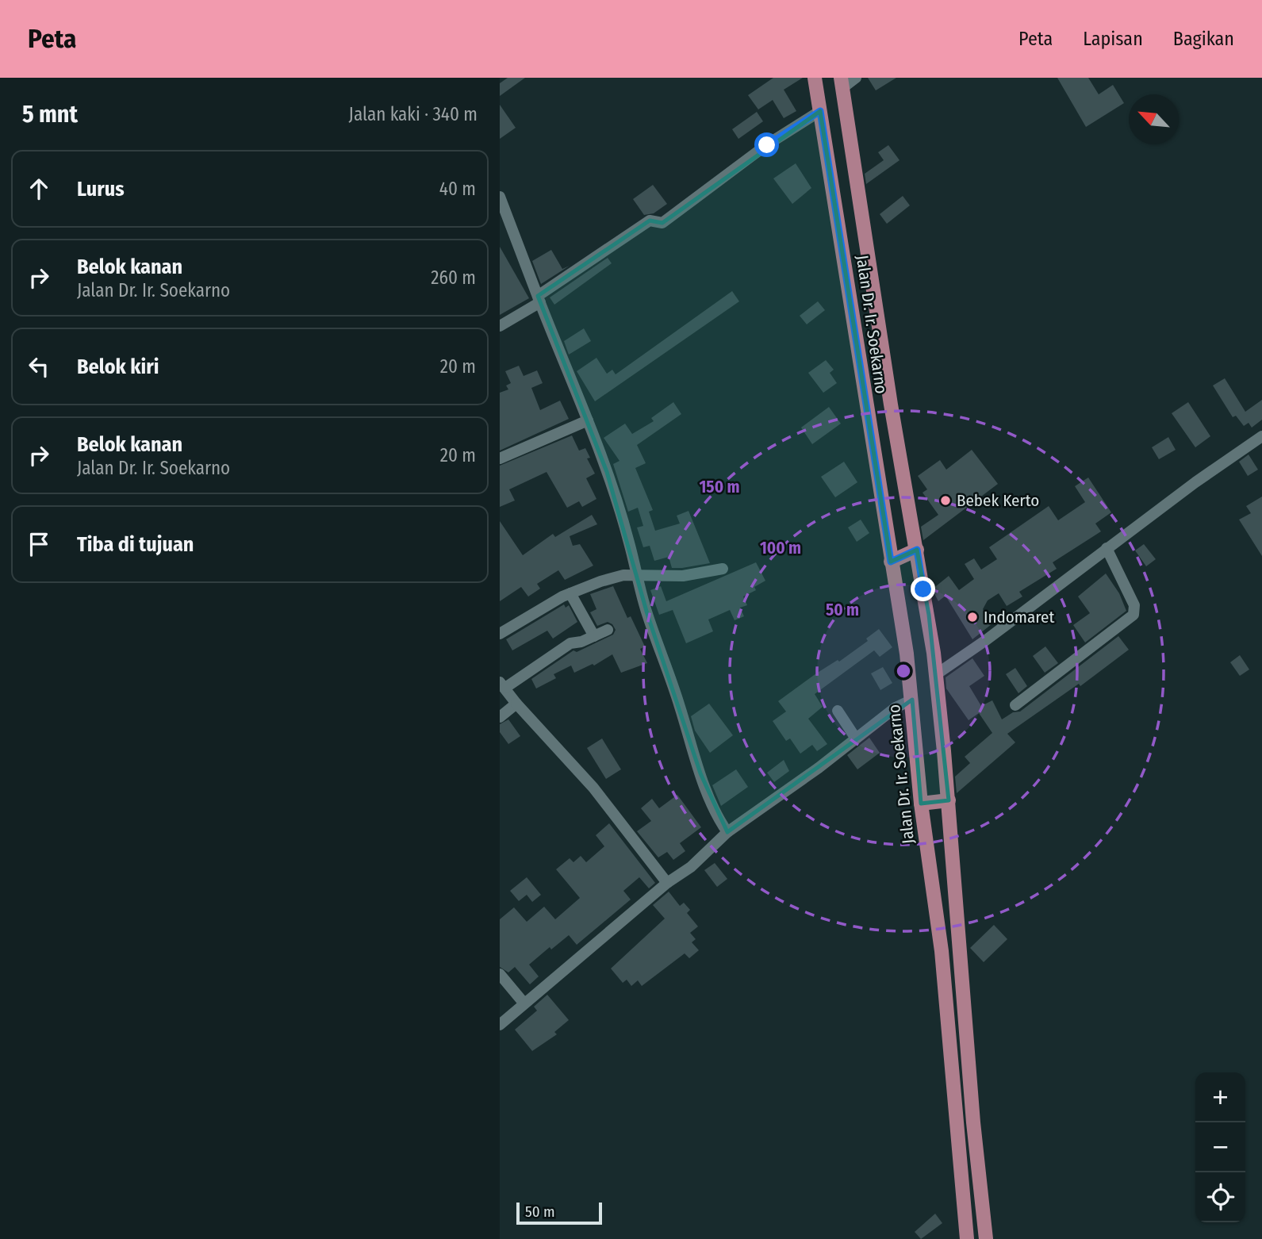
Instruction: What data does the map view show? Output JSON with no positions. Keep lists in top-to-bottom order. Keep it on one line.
{"streets":{"main road":["Jalan Dr. Ir. Soekarno"]},"places":["Bebek Kerto","Indomaret"],"scale_bar":"50 m","north":"top left","page":{"header":"Peta","nav":["Peta","Lapisan","Bagikan"],"heading":["5 mnt","Jalan kaki · 340 m"],"list":[["Lurus","40 m"],["Belok kanan","Jalan Dr. Ir. Soekarno","260 m"],["Belok kiri","20 m"],["Belok kanan","Jalan Dr. Ir. Soekarno","20 m"],"Tiba di tujuan"],"map_buttons":["+","−"],"scale":"50 m"},"rings":["150 m","100 m","50 m"]}
